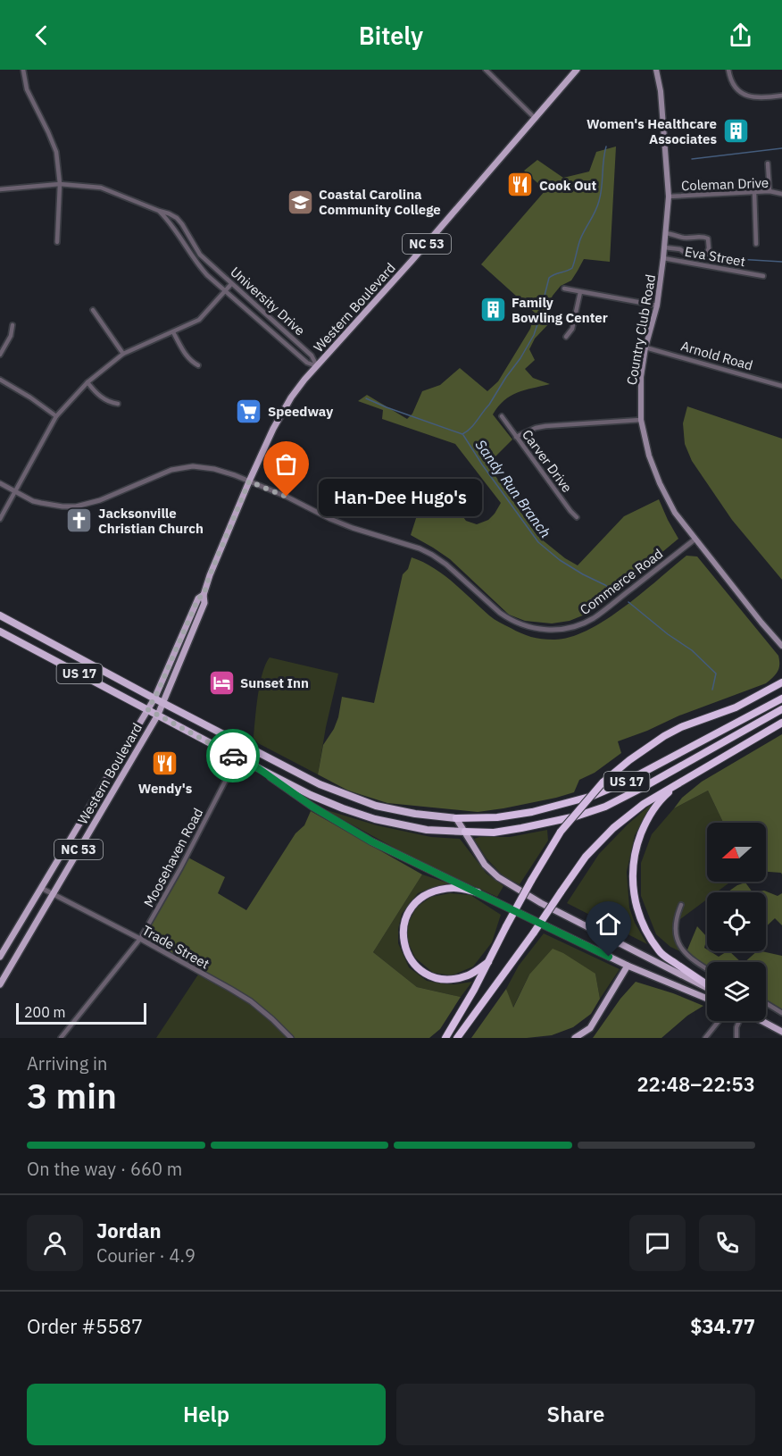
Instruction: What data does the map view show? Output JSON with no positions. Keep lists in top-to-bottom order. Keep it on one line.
{"streets":{"highway":["US 17"],"main road":["NC 53","Western Boulevard","Country Club Road"],"street":["Coleman Drive","Eva Street","University Drive","Arnold Road","Carver Drive","Commerce Road","Moosehaven Road","Trade Street"]},"crossings":[["Coleman Drive","Country Club Road"],["Eva Street","Country Club Road"],["University Drive","Western Boulevard"],["Western Boulevard","Commerce Road"],["Western Boulevard","US 17"],["Western Boulevard","Trade Street"],["Country Club Road","Arnold Road"],["Country Club Road","Commerce Road"],["US 17","Moosehaven Road"],["Moosehaven Road","Trade Street"]],"water":["Sandy Run Branch"],"places":{"building":["Women's Healthcare Associates","Family Bowling Center"],"restaurant":["Cook Out","Wendy's"],"school or university":["Coastal Carolina Community College"],"supermarket":["Speedway"],"other":["Han-Dee Hugo's"],"church":["Jacksonville Christian Church"],"hotel":["Sunset Inn"]},"scale_bar":"200 m","north":"left","page":{"header":"Bitely","bubble":"Han-Dee Hugo's","scale":"200 m","heading":["3 min","Arriving in","22:48–22:53"],"panel":["Jordan","Courier · 4.9","Order #5587","$34.77"],"bar":"On the way · 660 m","buttons":["Help","Share"]}}
